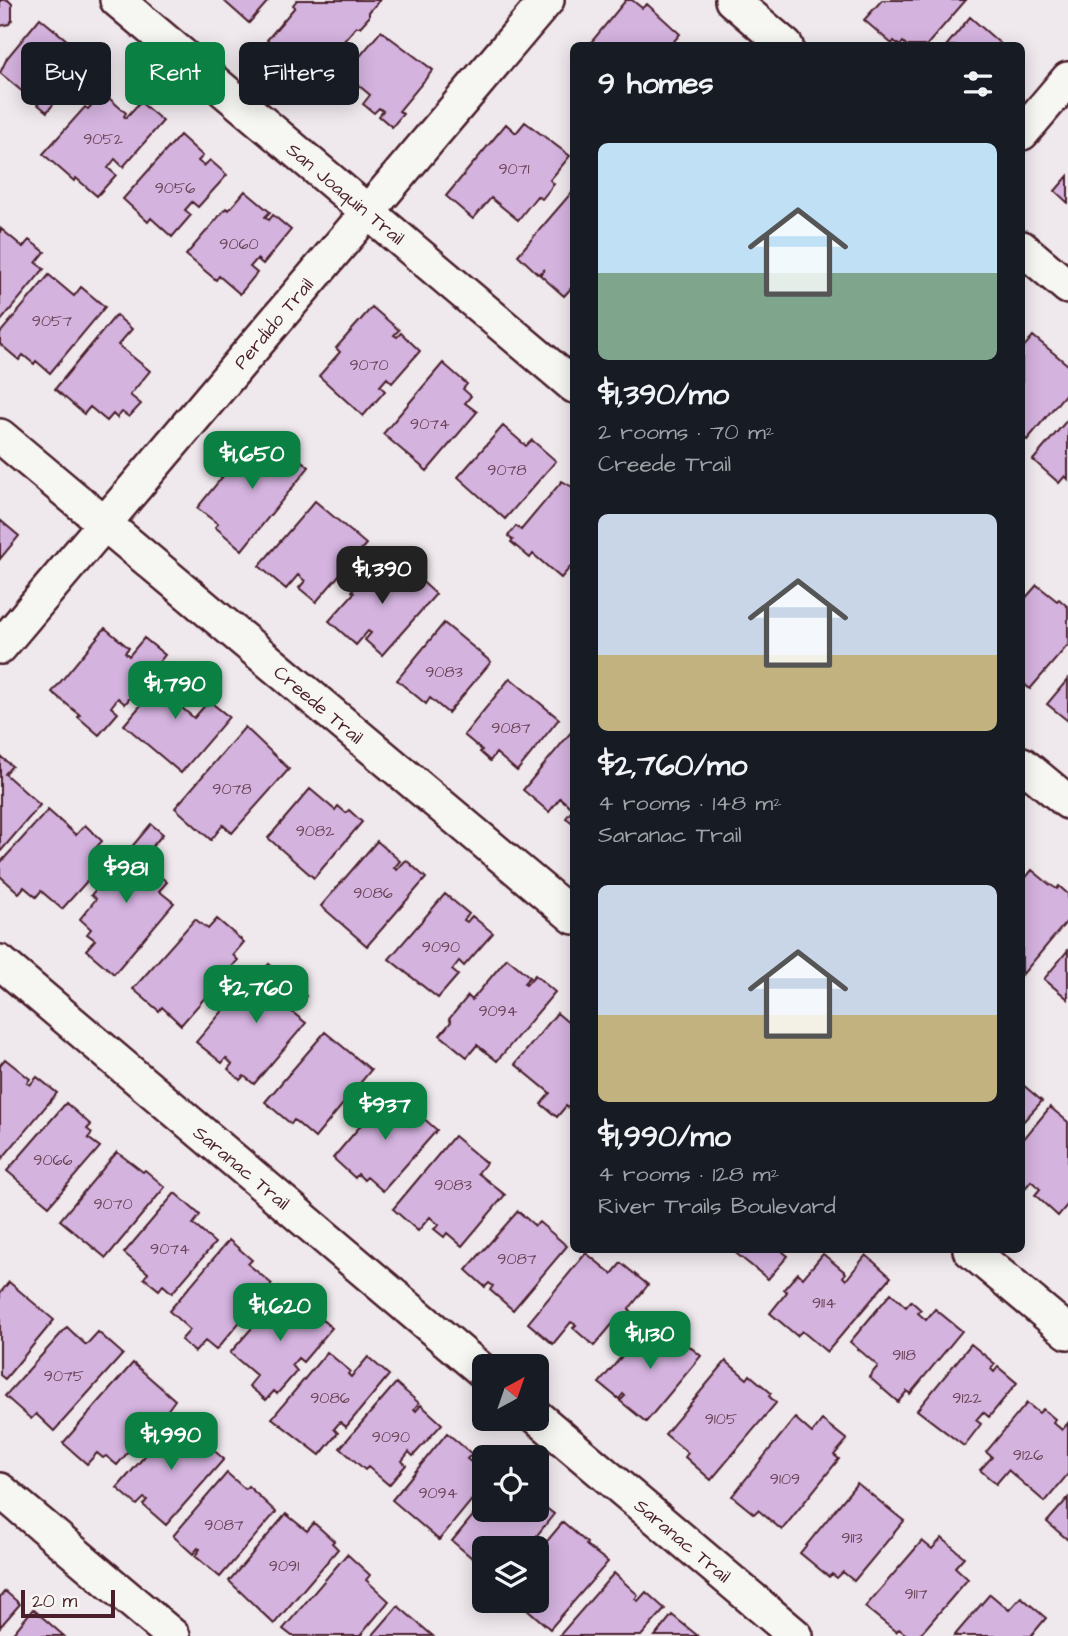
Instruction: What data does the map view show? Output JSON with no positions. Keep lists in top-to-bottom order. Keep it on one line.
{"streets":{"street":["San Joaquin Trail","Perdido Trail","Creede Trail","Saranac Trail"]},"crossings":[["San Joaquin Trail","Perdido Trail"],["Perdido Trail","Creede Trail"]],"house_numbers":["9052","9071","9056","9060","9057","9070","9074","9078","9083","9087","9078","9082","9086","9090","9094","9066","9083","9070","9074","9087","9114","9118","9075","9086","9122","9105","9090","9126","9109","9094","9087","9113","9091","9117"],"scale_bar":"20 m","north":"top right","page":{"chip":["Buy","Rent","Filters"],"heading":"9 homes","list":[{"name":"$1,390/mo","note":"2 rooms · 70 m² · Creede Trail"},{"name":"$2,760/mo","note":"4 rooms · 148 m² · Saranac Trail"},{"name":"$1,990/mo","note":"4 rooms · 128 m² · River Trails Boulevard"}],"price":["$1,650","$1,390","$1,790","$981","$2,760","$937","$1,620","$1,130","$1,990"],"scale":"20 m"}}
